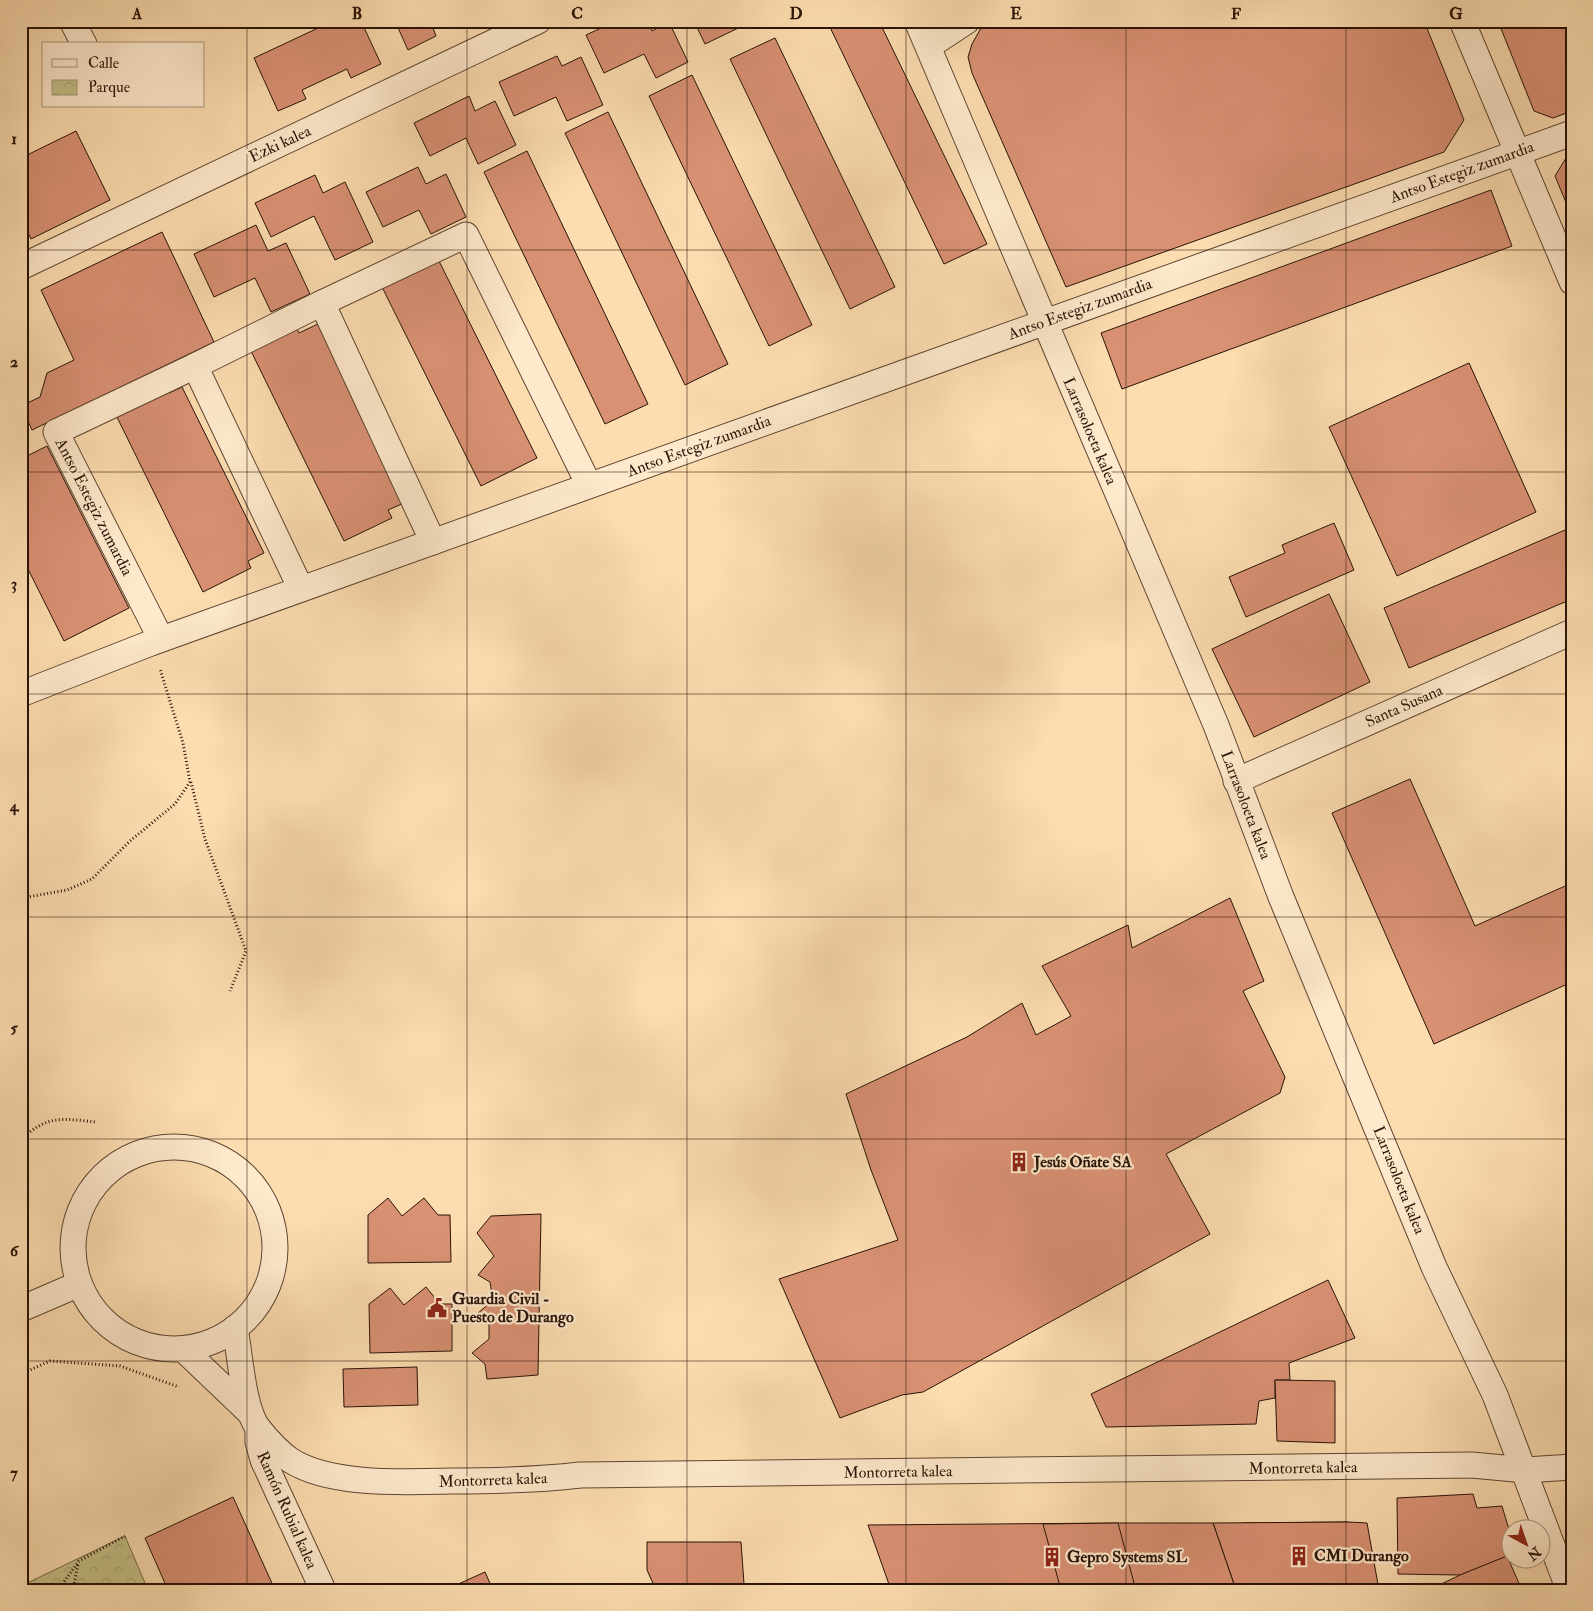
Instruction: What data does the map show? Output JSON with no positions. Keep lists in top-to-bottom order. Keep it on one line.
{"streets":{"street":["Ezki kalea","Antso Estegiz zumardia","Larrasoloeta kalea","Santa Susana","Montorreta kalea","Ramón Rubial kalea"]},"crossings":[["Antso Estegiz zumardia","Larrasoloeta kalea"],["Larrasoloeta kalea","Santa Susana"],["Larrasoloeta kalea","Montorreta kalea"],["Montorreta kalea","Ramón Rubial kalea"]],"places":{"building":["Jesús Oñate SA","CMI Durango","Gepro Systems SL"],"public building":["Guardia Civil - Puesto de Durango"]},"legend":["Calle","Parque"],"north":"bottom right","grid":{"columns":["A","B","C","D","E","F","G"],"rows":["1","2","3","4","5","6","7"]}}
